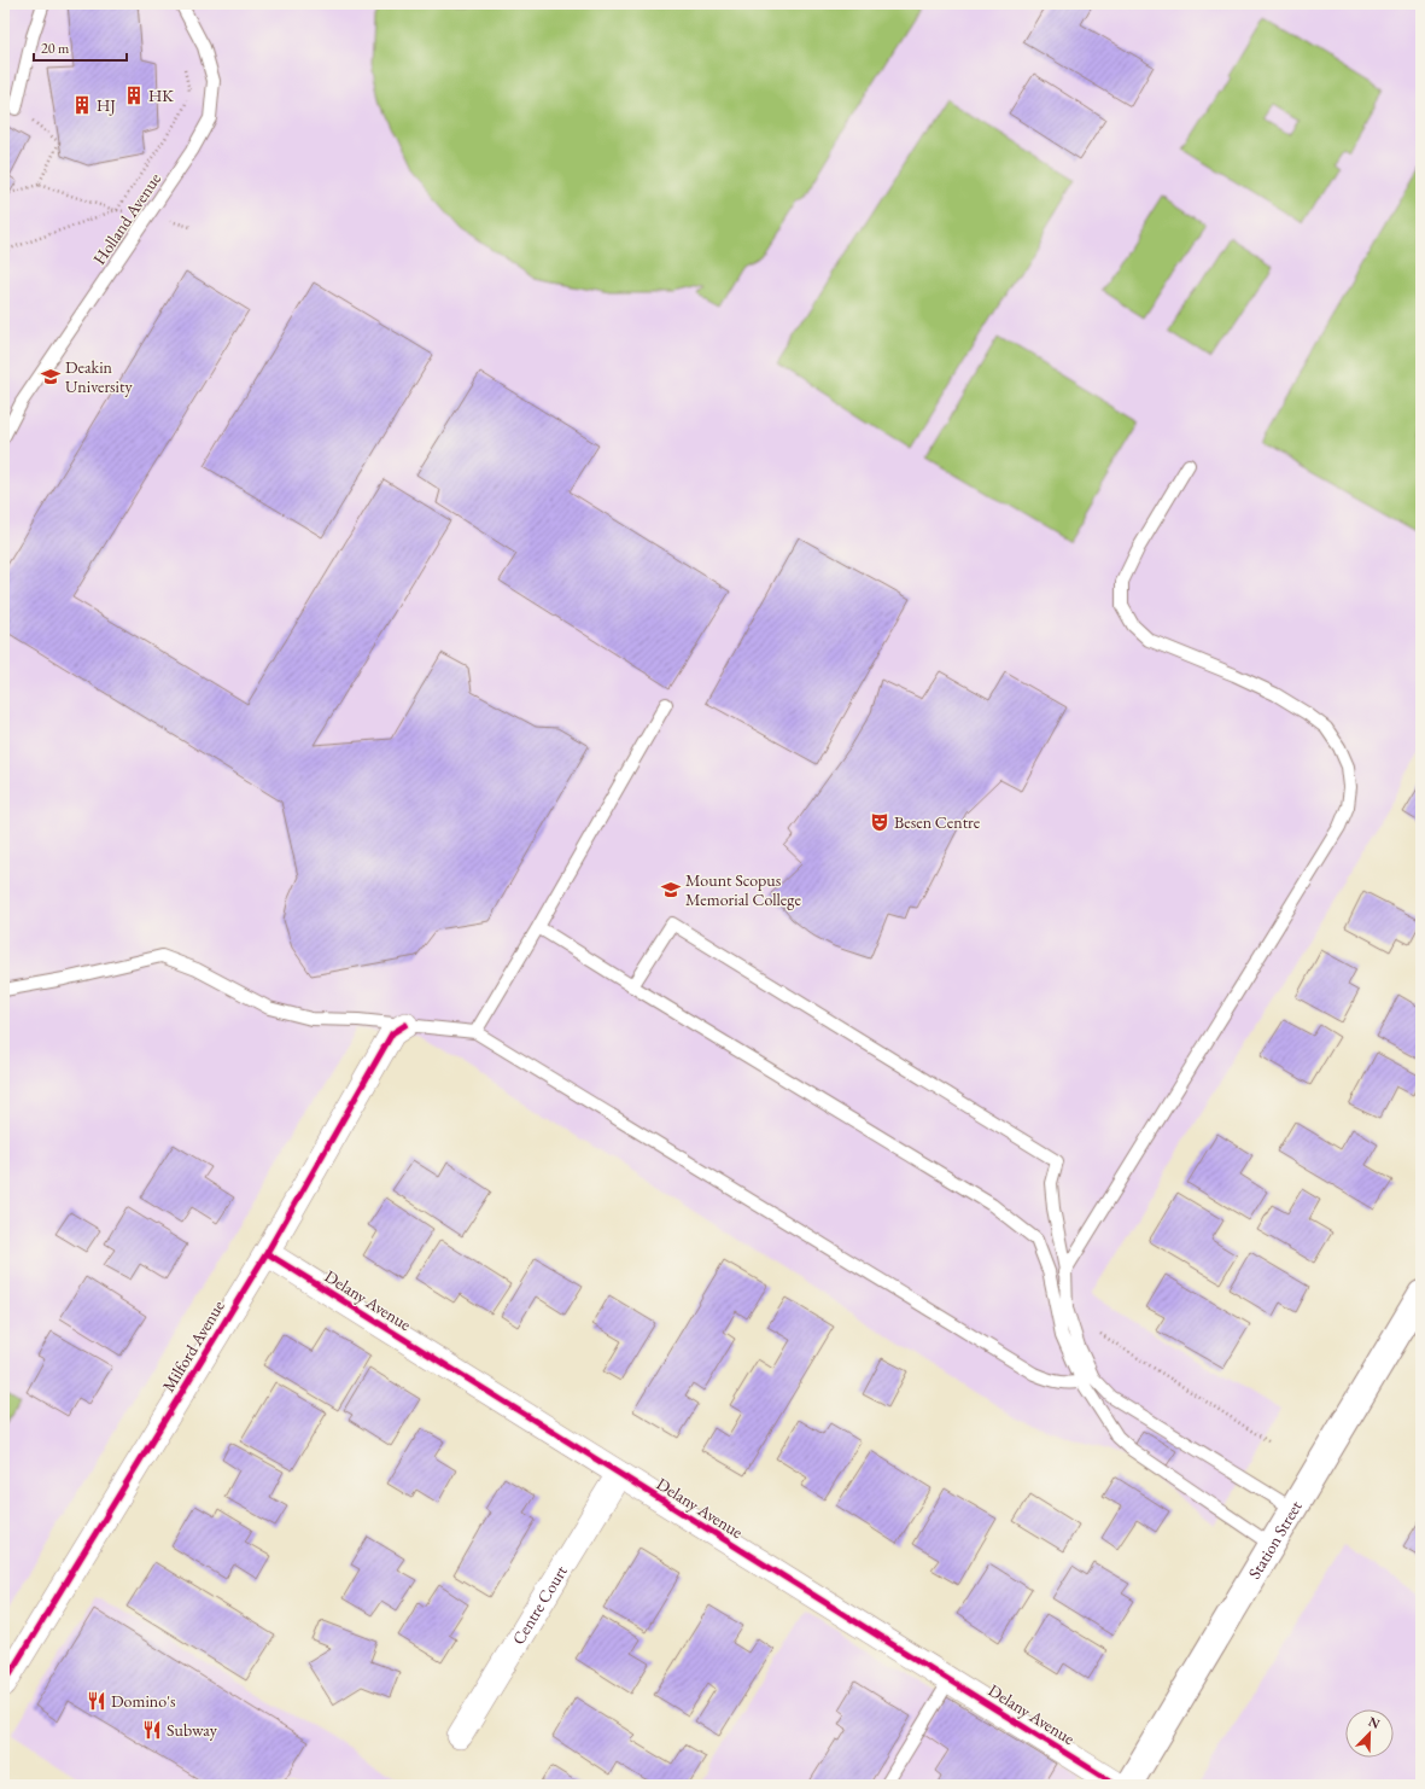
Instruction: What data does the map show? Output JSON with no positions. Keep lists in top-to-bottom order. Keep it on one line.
{"streets":{"main road":["Station Street"],"street":["Delany Avenue","Milford Avenue","Centre Court"],"lane":["Holland Avenue"]},"crossings":[["Delany Avenue","Milford Avenue"],["Delany Avenue","Centre Court"]],"places":{"building":["HK","HJ"],"school or university":["Deakin University","Mount Scopus Memorial College"],"theatre":["Besen Centre"],"restaurant":["Domino's","Subway"]},"scale_bar":"20 m","north":"top right"}
